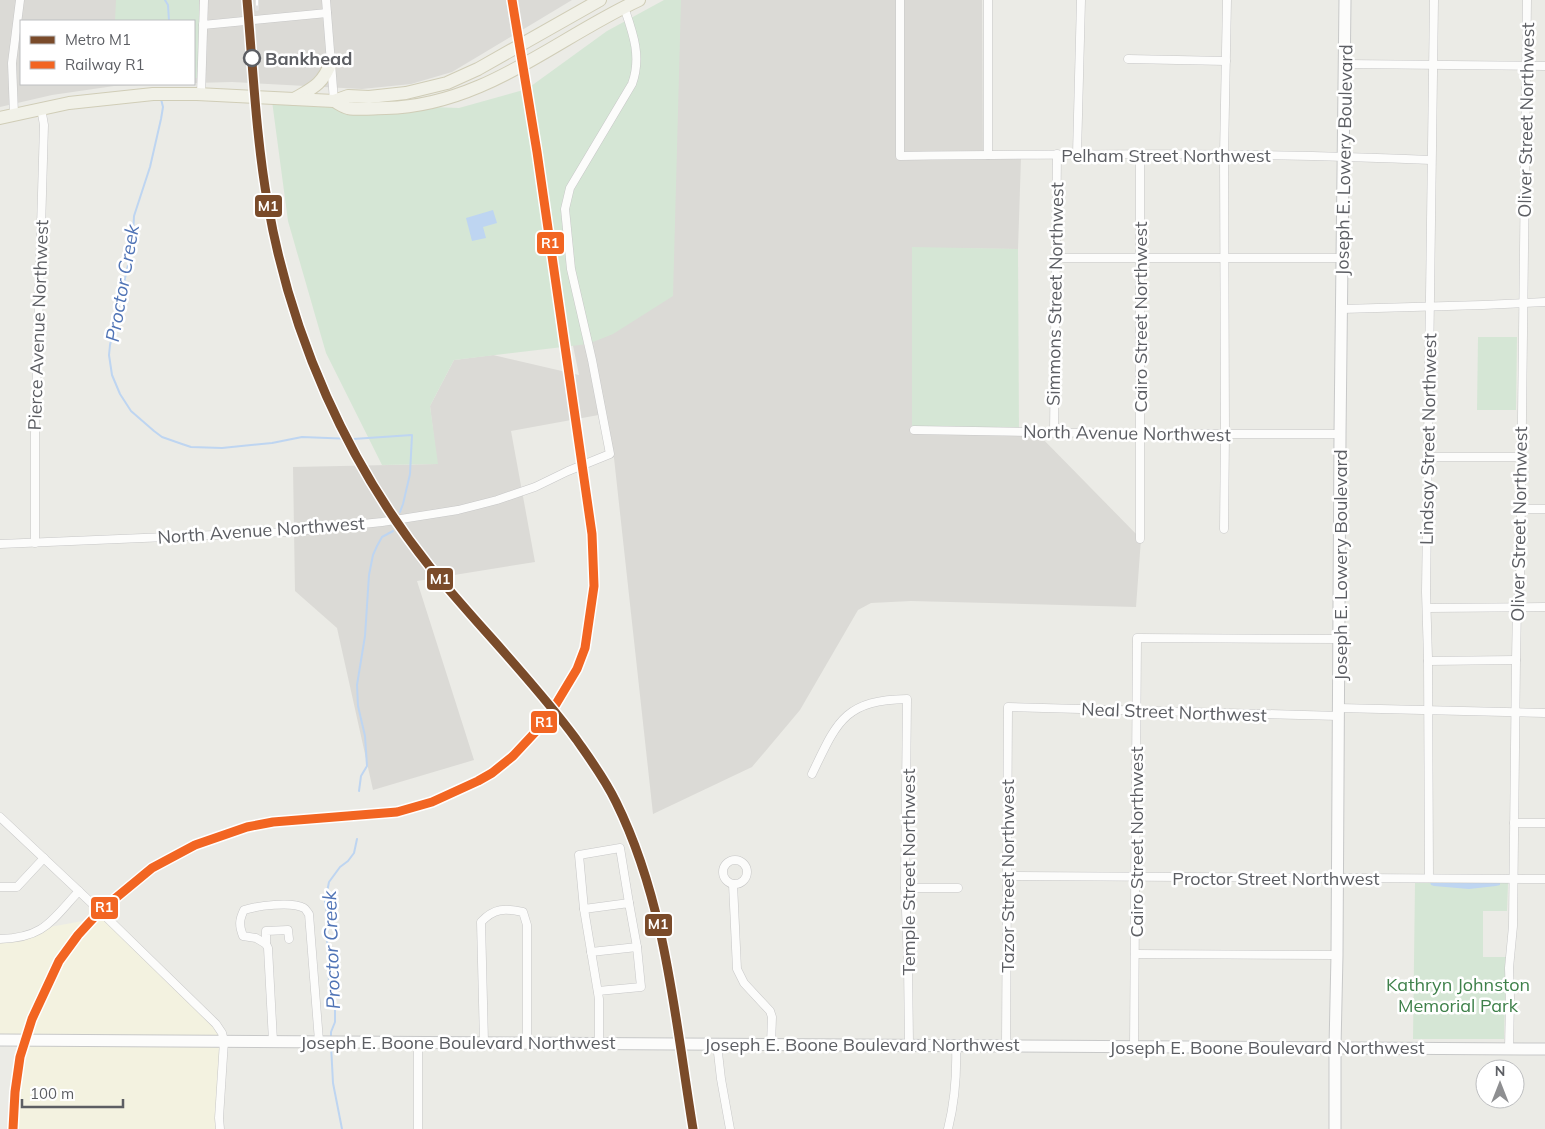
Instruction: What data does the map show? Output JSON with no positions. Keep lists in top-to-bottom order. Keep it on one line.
{"streets":{"main road":["Joseph E. Lowery Boulevard","Joseph E. Boone Boulevard Northwest"],"street":["Oliver Street Northwest","Pelham Street Northwest","Simmons Street Northwest","Cairo Street Northwest","Pierce Avenue Northwest","North Avenue Northwest","Lindsay Street Northwest","Neal Street Northwest","Temple Street Northwest","Tazor Street Northwest","Proctor Street Northwest"]},"crossings":[["Oliver Street Northwest","Neal Street Northwest"],["Oliver Street Northwest","Proctor Street Northwest"],["Oliver Street Northwest","Joseph E. Boone Boulevard Northwest"],["Pelham Street Northwest","Joseph E. Lowery Boulevard"],["Pelham Street Northwest","Simmons Street Northwest"],["Pelham Street Northwest","Cairo Street Northwest"],["Pelham Street Northwest","Lindsay Street Northwest"],["Joseph E. Lowery Boulevard","Cairo Street Northwest"],["Joseph E. Lowery Boulevard","North Avenue Northwest"],["Joseph E. Lowery Boulevard","Neal Street Northwest"],["Joseph E. Lowery Boulevard","Proctor Street Northwest"],["Joseph E. Lowery Boulevard","Joseph E. Boone Boulevard Northwest"],["Simmons Street Northwest","North Avenue Northwest"],["Cairo Street Northwest","North Avenue Northwest"],["Cairo Street Northwest","Neal Street Northwest"],["Cairo Street Northwest","Proctor Street Northwest"],["Cairo Street Northwest","Joseph E. Boone Boulevard Northwest"],["Pierce Avenue Northwest","North Avenue Northwest"],["Lindsay Street Northwest","Neal Street Northwest"],["Lindsay Street Northwest","Proctor Street Northwest"],["Neal Street Northwest","Tazor Street Northwest"],["Temple Street Northwest","Joseph E. Boone Boulevard Northwest"],["Tazor Street Northwest","Proctor Street Northwest"],["Tazor Street Northwest","Joseph E. Boone Boulevard Northwest"]],"water":["Proctor Creek"],"parks":["Kathryn Johnston Memorial Park"],"places":["Bankhead"],"lines":["metro line M1","rail line R1"],"legend":["Metro M1","Railway R1"],"scale_bar":"100 m","north":"top"}
